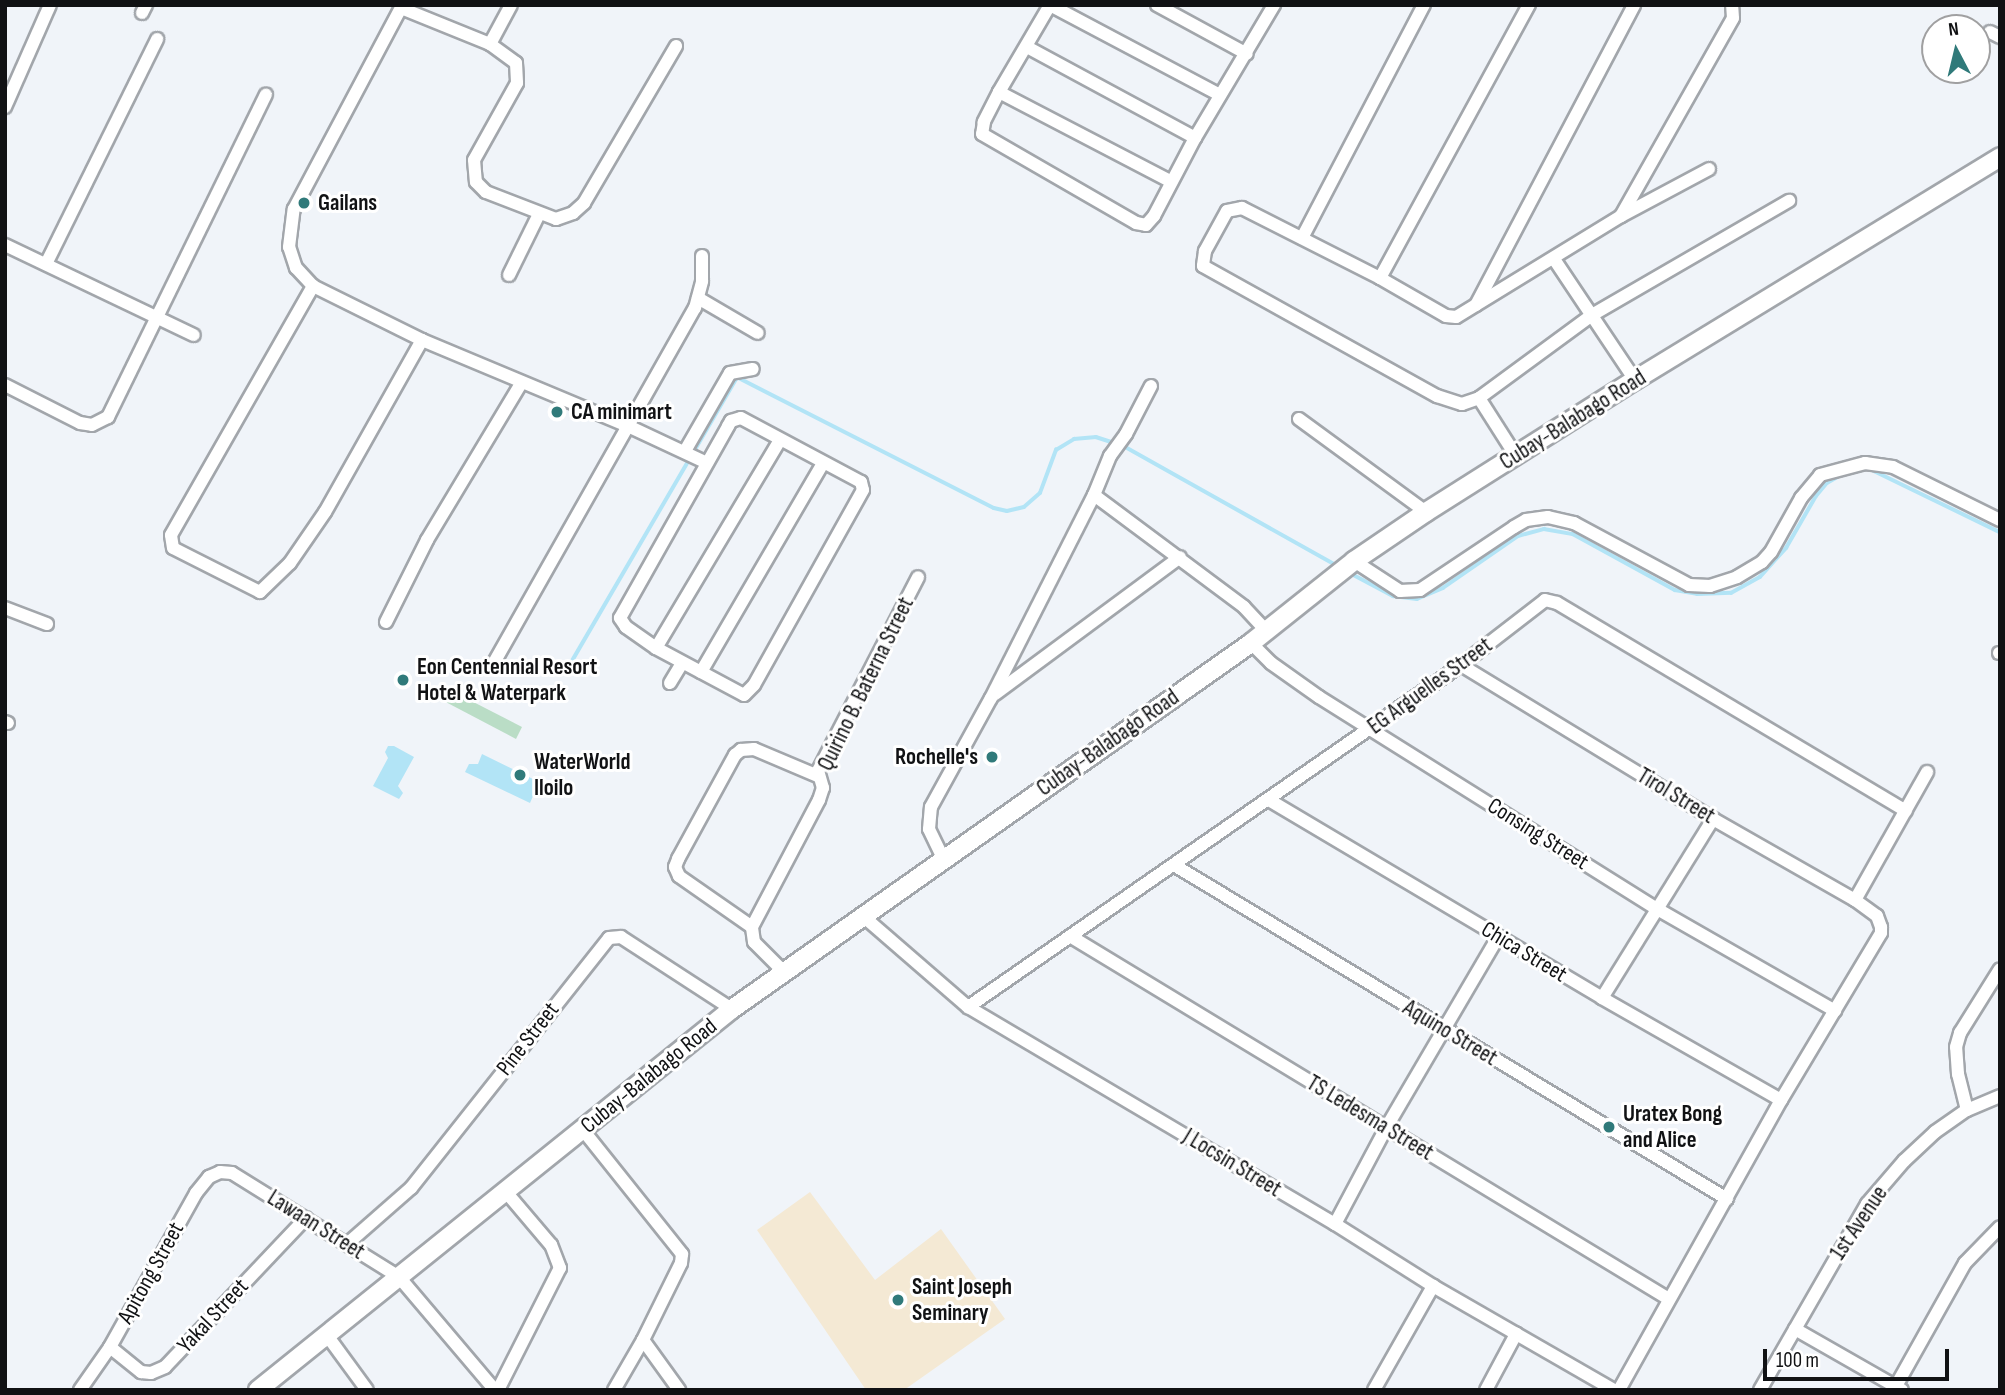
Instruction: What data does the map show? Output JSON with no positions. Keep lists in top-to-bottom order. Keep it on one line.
{"streets":{"main road":["Cubay-Balabago Road"],"street":["Quirino B. Baterna Street","EG Arguelles Street","Tirol Street","Consing Street","Chica Street","Aquino Street","Pine Street","TS Ledesma Street","J Locsin Street","1st Avenue","Lawaan Street","Apitong Street","Yakal Street"]},"crossings":[["Cubay-Balabago Road","Consing Street"],["Cubay-Balabago Road","Pine Street"],["Cubay-Balabago Road","J Locsin Street"],["Cubay-Balabago Road","Lawaan Street"],["EG Arguelles Street","Tirol Street"],["EG Arguelles Street","Consing Street"],["EG Arguelles Street","Chica Street"],["EG Arguelles Street","Aquino Street"],["EG Arguelles Street","TS Ledesma Street"],["EG Arguelles Street","J Locsin Street"],["Tirol Street","Consing Street"],["Pine Street","Lawaan Street"],["Lawaan Street","Apitong Street"],["Lawaan Street","Yakal Street"],["Apitong Street","Yakal Street"]],"places":["Gailans","CA minimart","Eon Centennial Resort Hotel & Waterpark","Rochelle's","WaterWorld Iloilo","Uratex Bong and Alice","Saint Joseph Seminary"],"scale_bar":"100 m","north":"top"}
